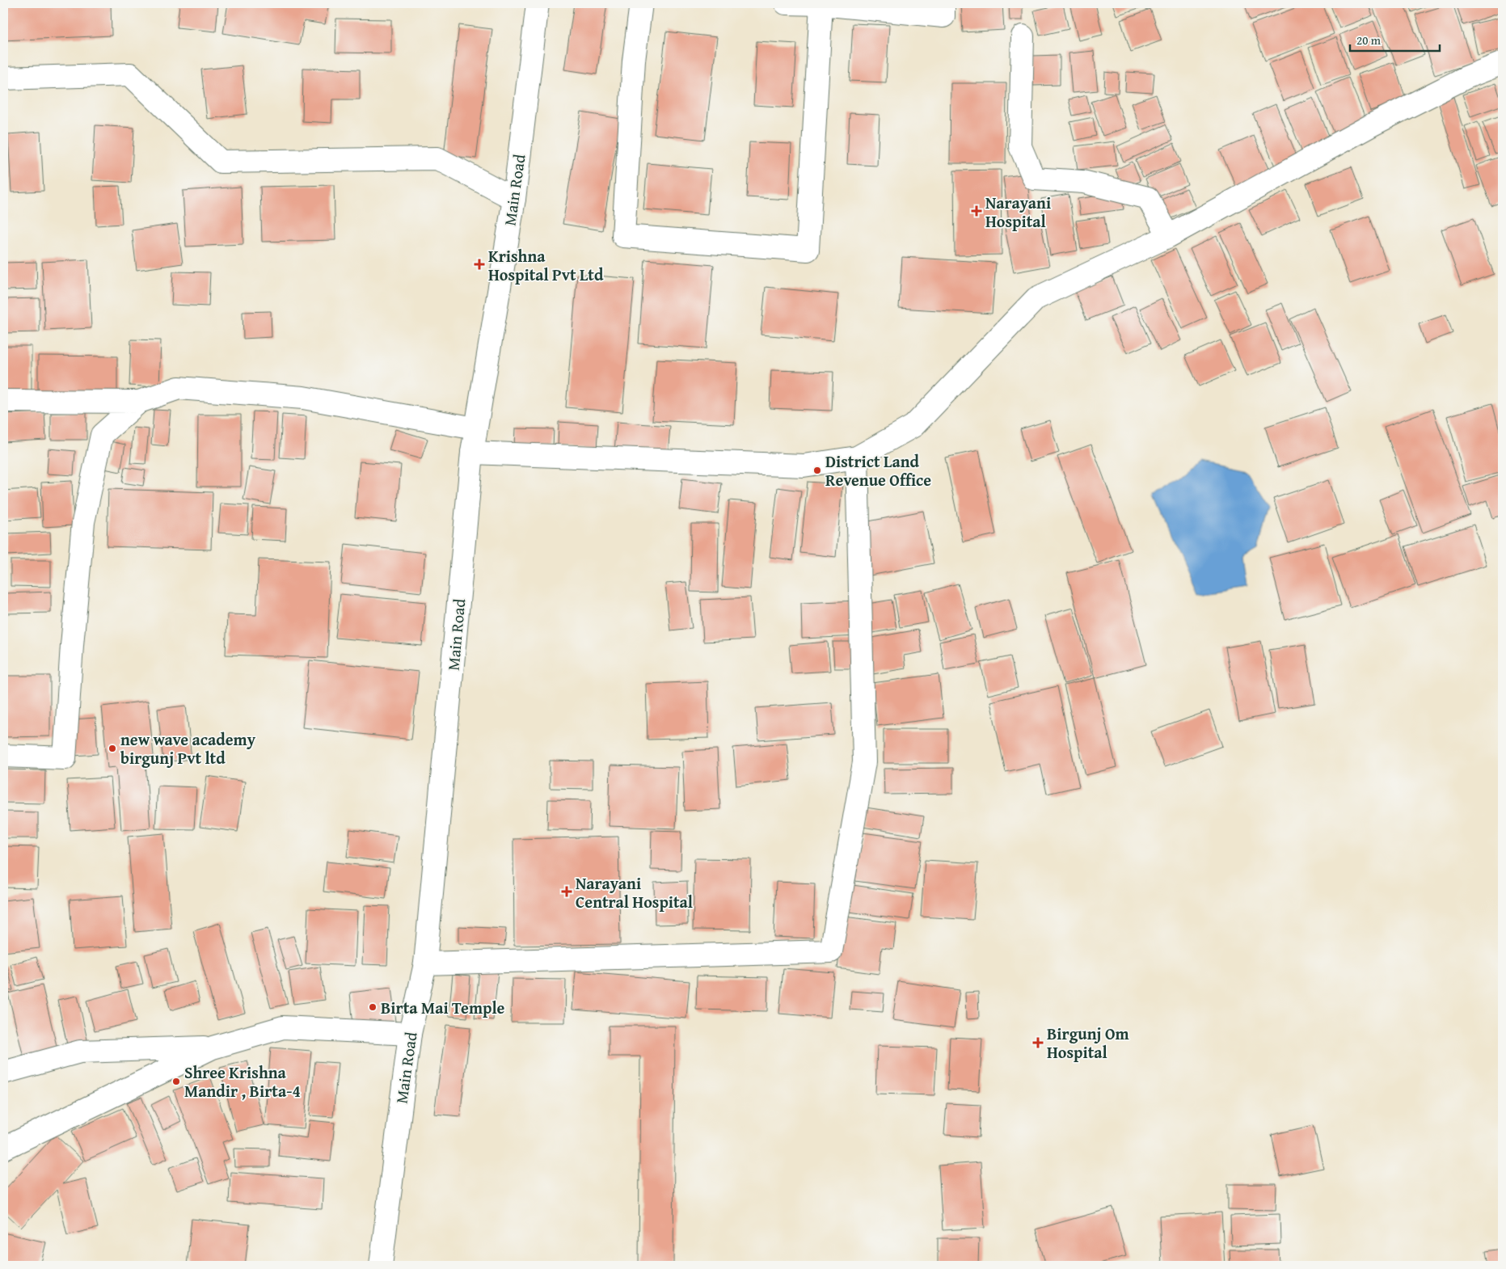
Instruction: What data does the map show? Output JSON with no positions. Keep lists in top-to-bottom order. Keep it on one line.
{"streets":{"street":["Main Road"]},"places":{"health":["Narayani Hospital","Krishna Hospital Pvt Ltd","Narayani Central Hospital","Birgunj Om Hospital"],"other":["District Land Revenue Office","new wave academy birgunj Pvt ltd","Birta Mai Temple","Shree Krishna Mandir , Birta-4"]},"scale_bar":"20 m"}
